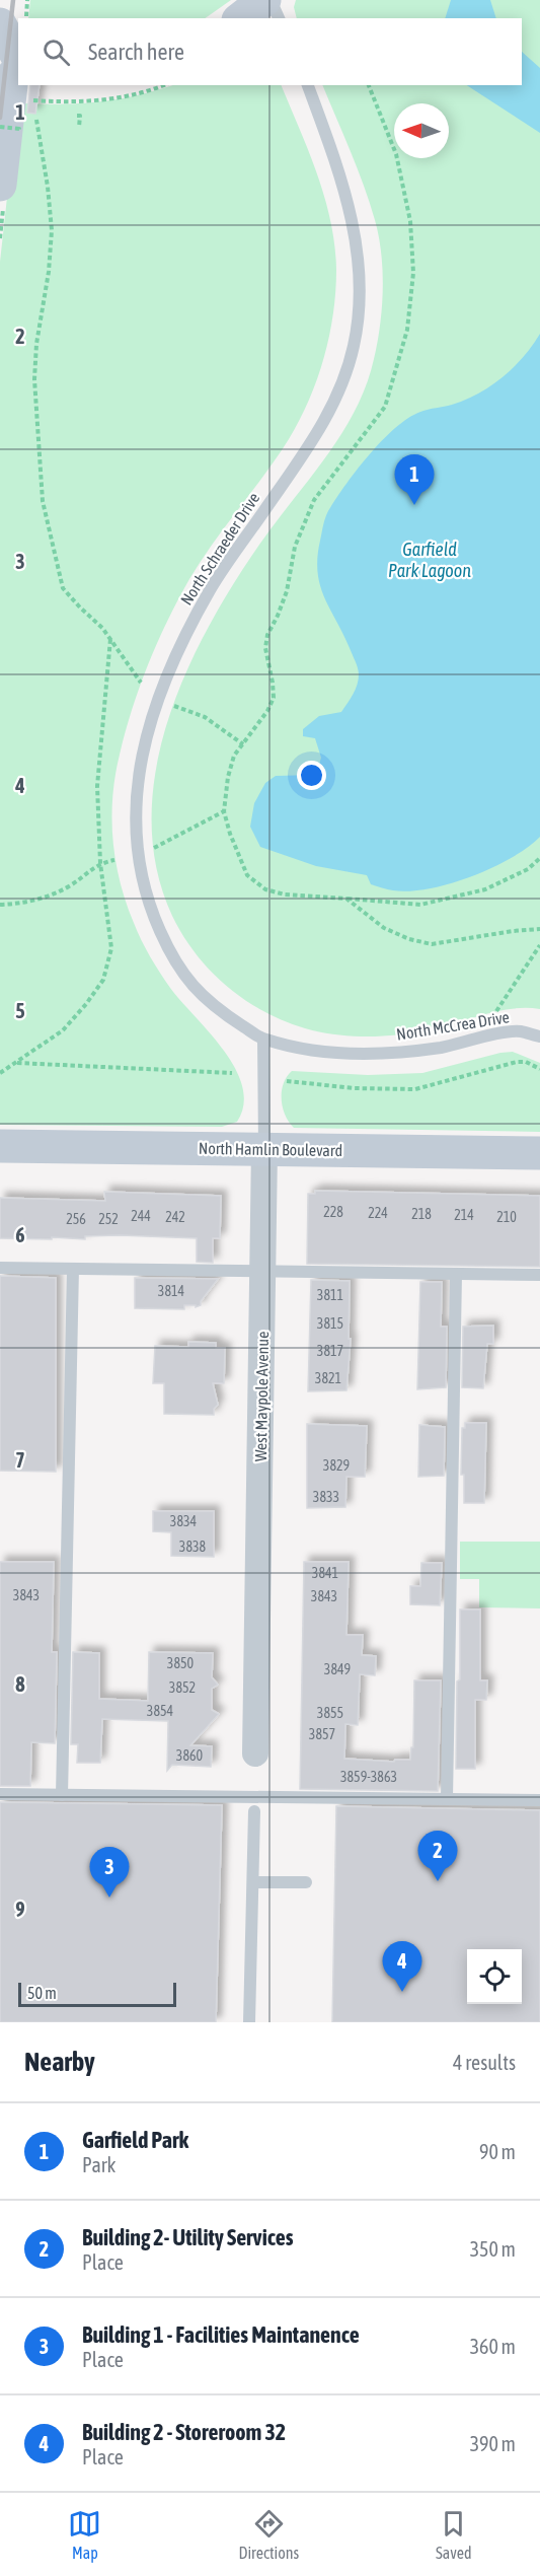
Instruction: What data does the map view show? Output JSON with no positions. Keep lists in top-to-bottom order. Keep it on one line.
{"streets":{"street":["North Hamlin Boulevard","West Maypole Avenue"],"lane":["North Schraeder Drive","North McCrea Drive"]},"crossings":[["North Schraeder Drive","North McCrea Drive"],["North Schraeder Drive","West Maypole Avenue"],["North McCrea Drive","West Maypole Avenue"],["North Hamlin Boulevard","West Maypole Avenue"]],"water":["Garfield Park Lagoon"],"house_numbers":["228","224","218","214","244","242","210","256","252","3814","3811","3815","3817","3821","3829","3833","3834","3838","3841","3843","3843","3850","3849","3852","3854","3855","3857","3860","3859-3863"],"scale_bar":"50 m","north":"left","page":{"search":"Search here","pins":["1","2","3","4"],"scale":"50 m","heading":["Nearby","4 results"],"list":[{"mark":"1","name":"Garfield Park","note":"Park","value":"90 m"},{"mark":"2","name":"Building 2- Utility Services","note":"Place","value":"350 m"},{"mark":"3","name":"Building 1 - Facilities Maintanence","note":"Place","value":"360 m"},{"mark":"4","name":"Building 2 - Storeroom 32","note":"Place","value":"390 m"}],"nav":["Map","Directions","Saved"]},"grid":{"rows":["1","2","3","4","5","6","7","8","9"]}}
